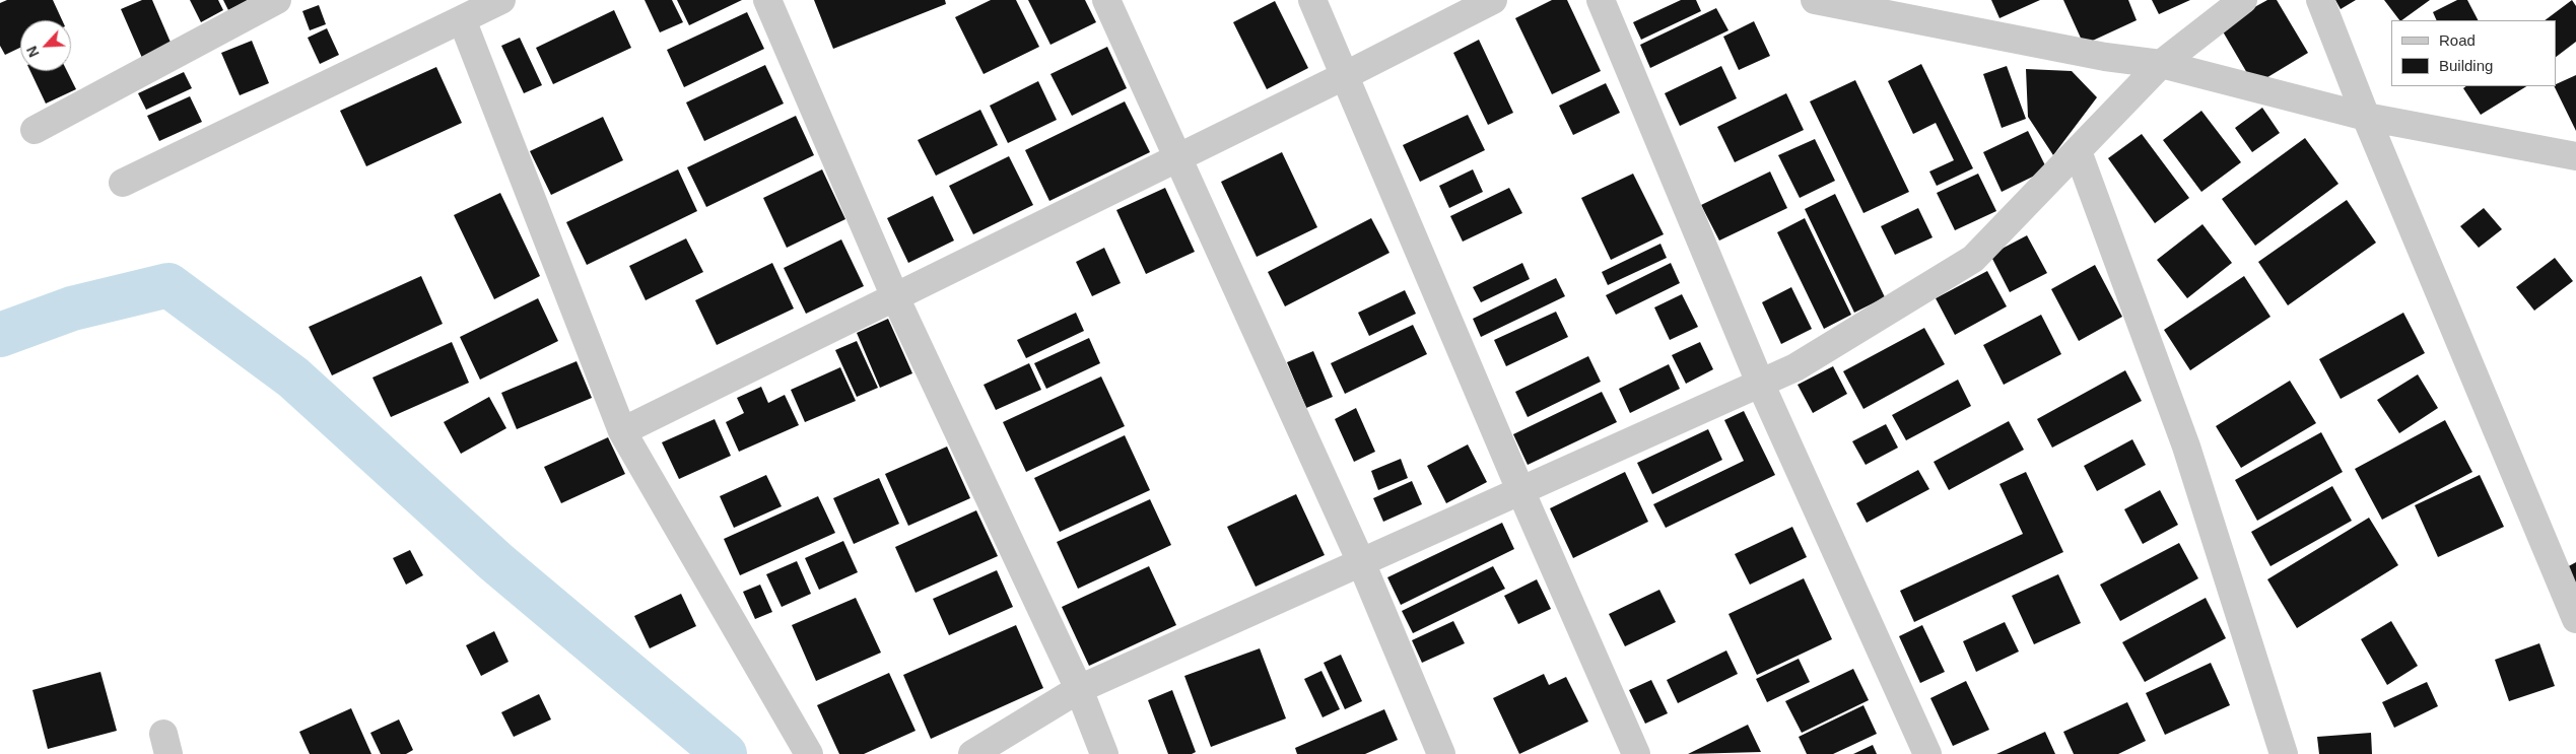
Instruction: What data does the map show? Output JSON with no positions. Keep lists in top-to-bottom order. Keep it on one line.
{"legend":["Road","Building"],"north":"bottom left"}
